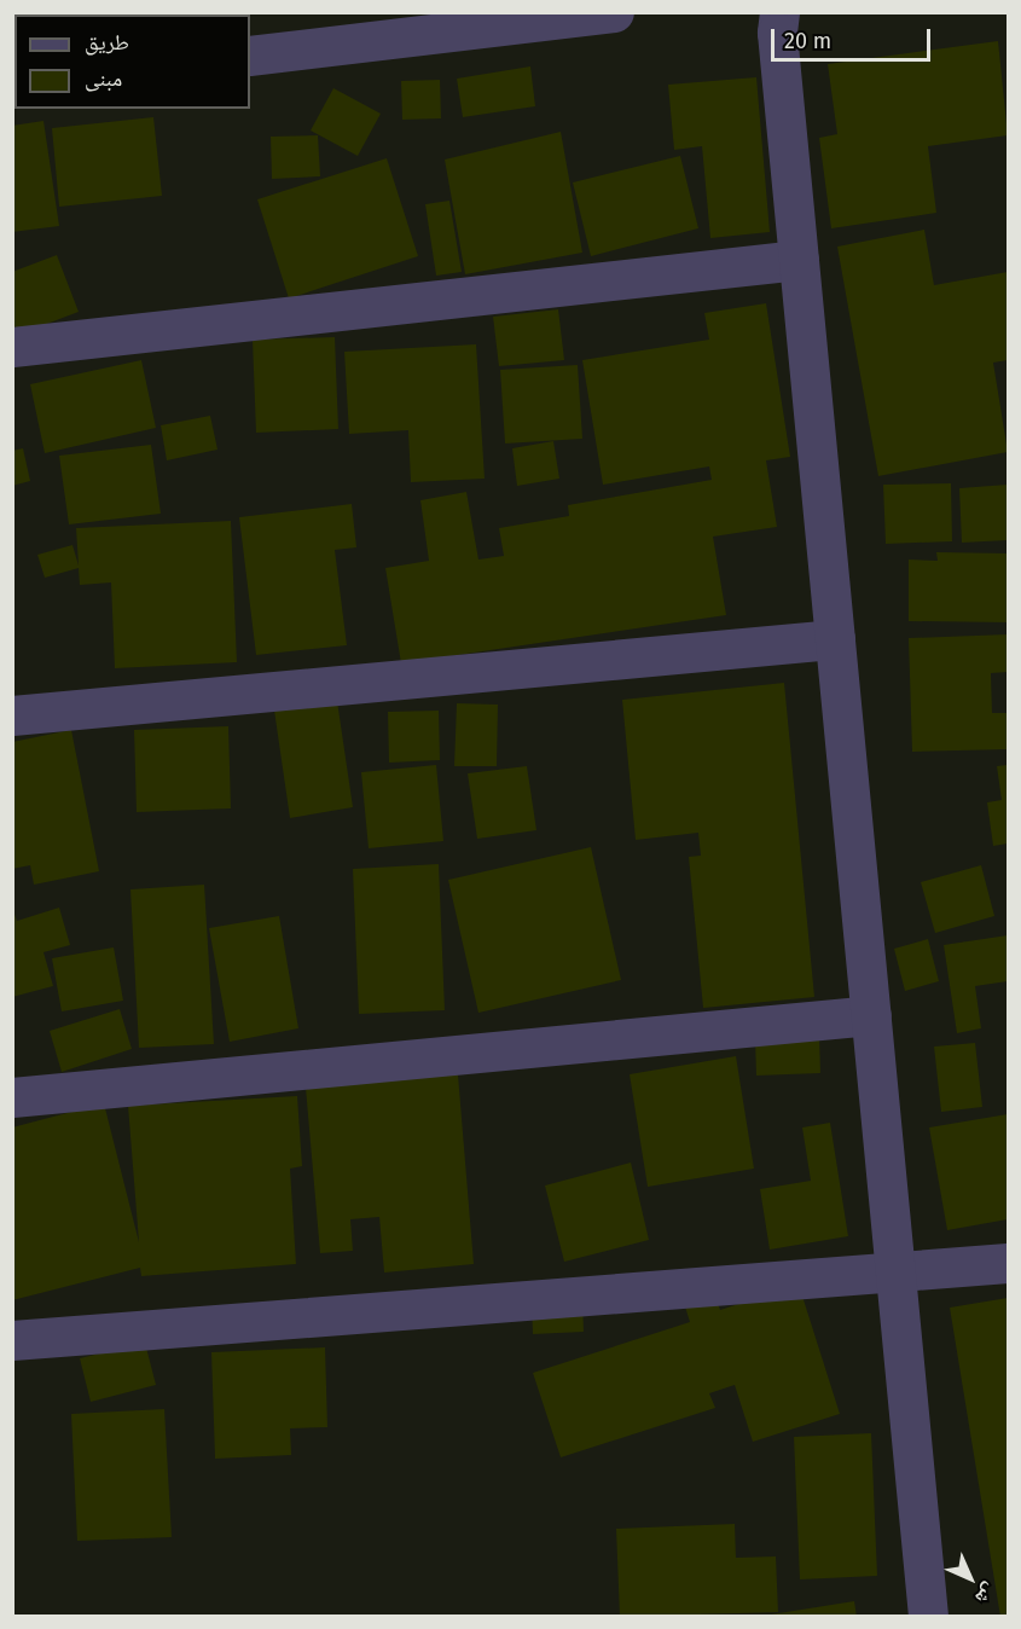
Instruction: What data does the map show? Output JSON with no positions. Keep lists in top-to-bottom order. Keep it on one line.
{"legend":["طريق","مبنى"],"scale_bar":"20 m","north":"bottom right"}
